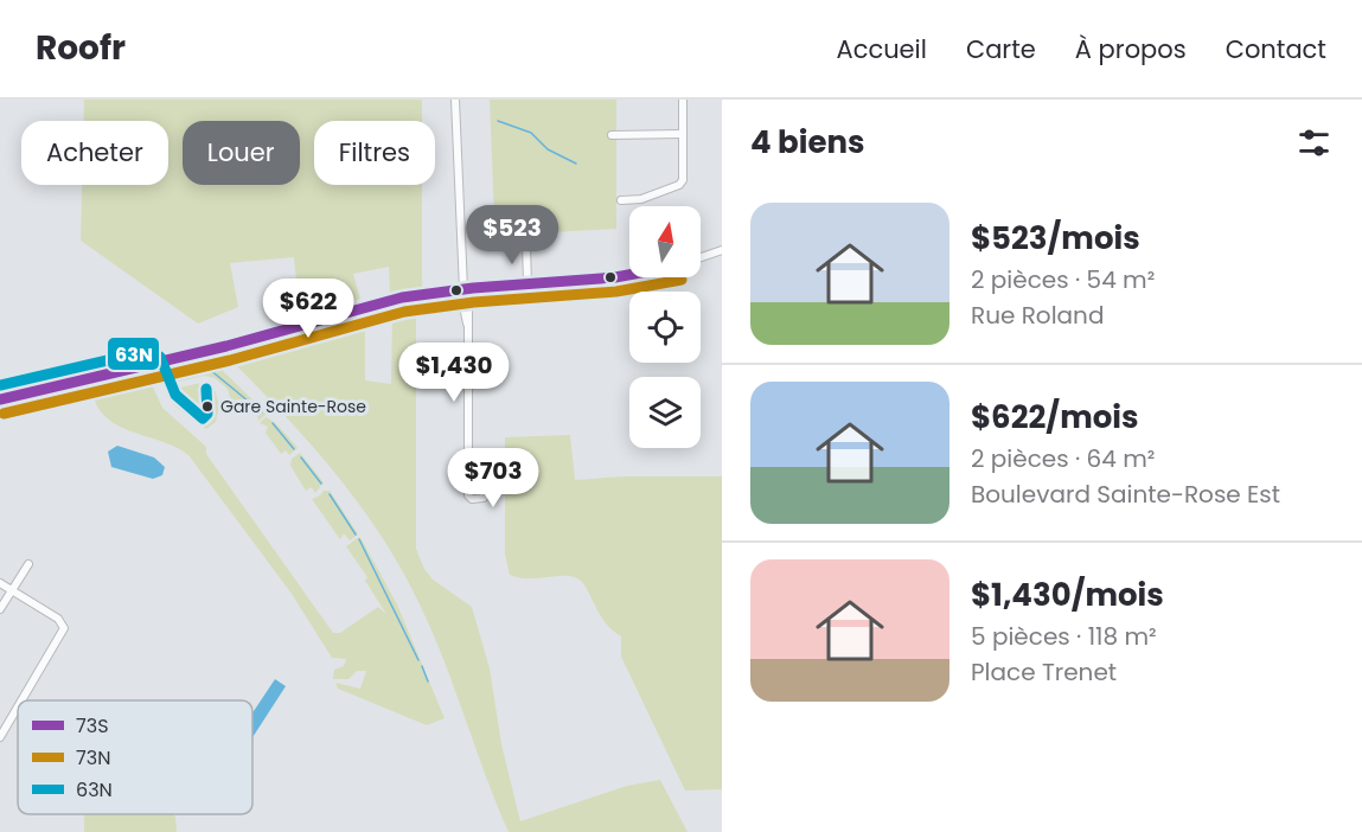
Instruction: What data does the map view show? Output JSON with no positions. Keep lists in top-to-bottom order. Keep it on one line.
{"places":["Gare Sainte-Rose"],"lines":["transit line 73S","transit line 73N","transit line 63N"],"legend":["73S","73N","63N"],"north":"top","page":{"header":"Roofr","nav":["Accueil","Carte","À propos","Contact"],"heading":"4 biens","chip":["Acheter","Louer","Filtres"],"list":[{"name":"$523/mois","note":"2 pièces · 54 m² · Rue Roland"},{"name":"$622/mois","note":"2 pièces · 64 m² · Boulevard Sainte-Rose Est"},{"name":"$1,430/mois","note":"5 pièces · 118 m² · Place Trenet"}],"price":["$523","$622","$1,430","$703"]}}
